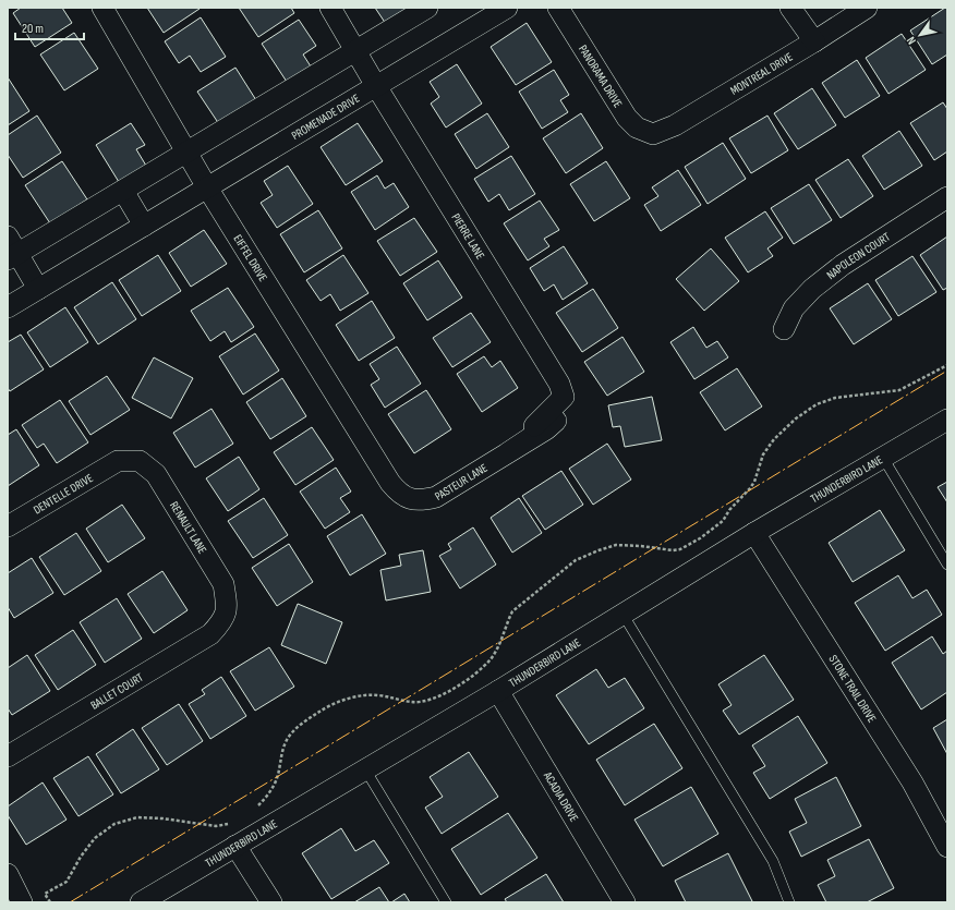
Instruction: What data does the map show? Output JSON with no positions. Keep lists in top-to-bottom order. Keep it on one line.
{"streets":{"street":["MONTREAL DRIVE","PANORAMA DRIVE","PROMENADE DRIVE","PIERRE LANE","NAPOLEON COURT","EIFFEL DRIVE","THUNDERBIRD LANE","PASTEUR LANE","DENTELLE DRIVE","RENAULT LANE","STONE TRAIL DRIVE","BALLET COURT","ACADIA DRIVE"]},"crossings":[["MONTREAL DRIVE","PANORAMA DRIVE"],["PROMENADE DRIVE","PIERRE LANE"],["PROMENADE DRIVE","EIFFEL DRIVE"],["PIERRE LANE","PASTEUR LANE"],["EIFFEL DRIVE","PASTEUR LANE"],["THUNDERBIRD LANE","STONE TRAIL DRIVE"],["THUNDERBIRD LANE","ACADIA DRIVE"],["DENTELLE DRIVE","RENAULT LANE"],["RENAULT LANE","BALLET COURT"]],"scale_bar":"20 m","north":"bottom left"}
